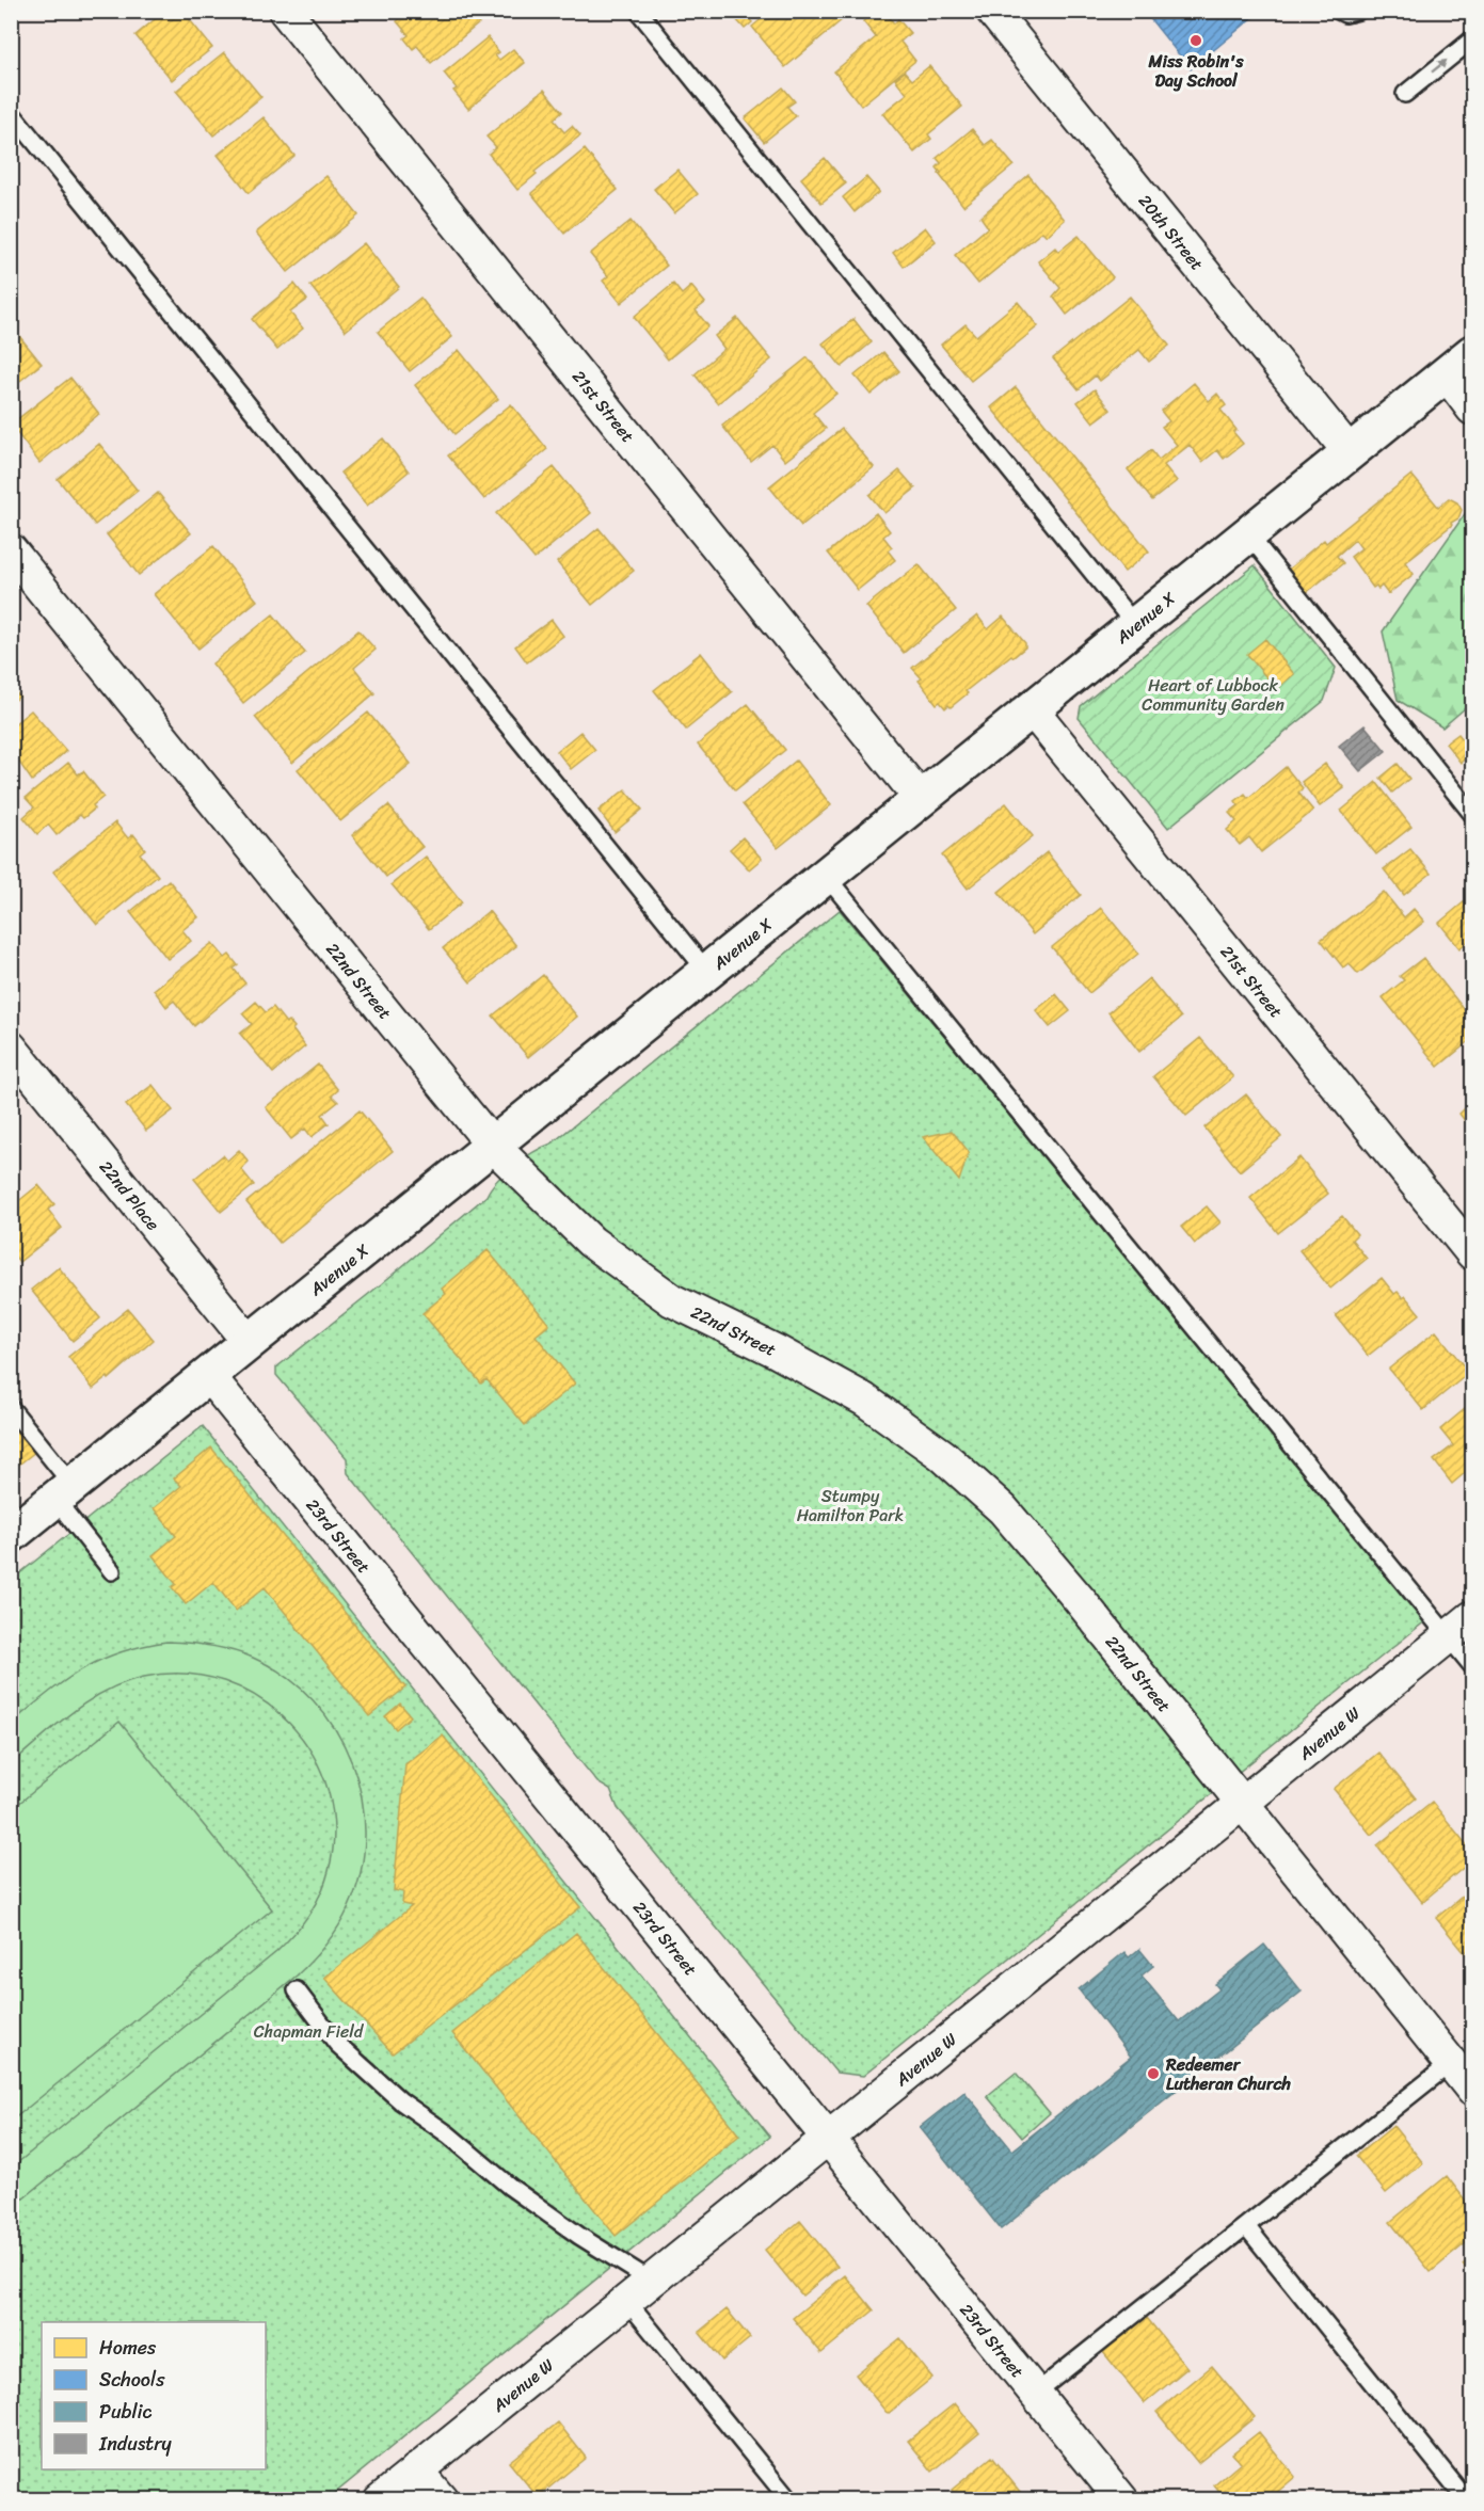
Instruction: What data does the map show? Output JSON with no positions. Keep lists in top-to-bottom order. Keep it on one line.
{"streets":{"street":["20th Street","21st Street","Avenue X","22nd Street","22nd Place","23rd Street","Avenue W"]},"crossings":[["20th Street","Avenue X"],["21st Street","Avenue X"],["Avenue X","22nd Street"],["Avenue X","22nd Place"],["Avenue X","23rd Street"],["22nd Street","Avenue W"],["23rd Street","Avenue W"]],"parks":["Heart of Lubbock Community Garden","Stumpy Hamilton Park","Chapman Field"],"places":["Miss Robin's Day School","Redeemer Lutheran Church"],"legend":["Homes","Schools","Public","Industry"]}
